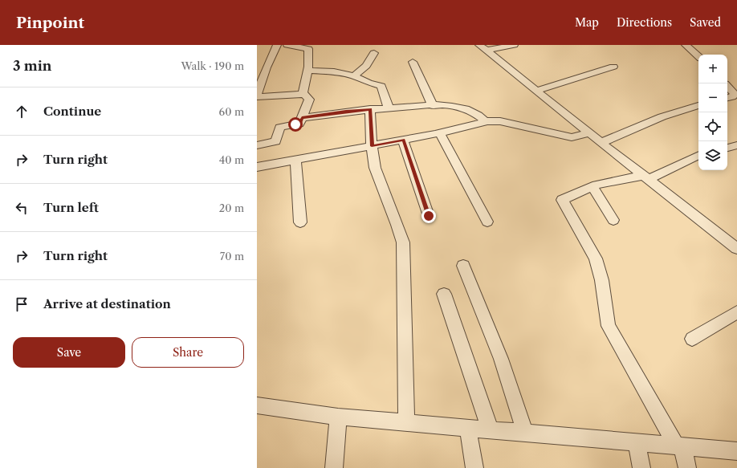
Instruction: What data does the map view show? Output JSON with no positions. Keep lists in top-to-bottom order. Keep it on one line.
{"page":{"header":"Pinpoint","nav":["Map","Directions","Saved"],"heading":["3 min","Walk · 190 m"],"map_buttons":["+","−"],"list":[["Continue","60 m"],["Turn right","40 m"],["Turn left","20 m"],["Turn right","70 m"],"Arrive at destination"],"buttons":["Save","Share"]}}
